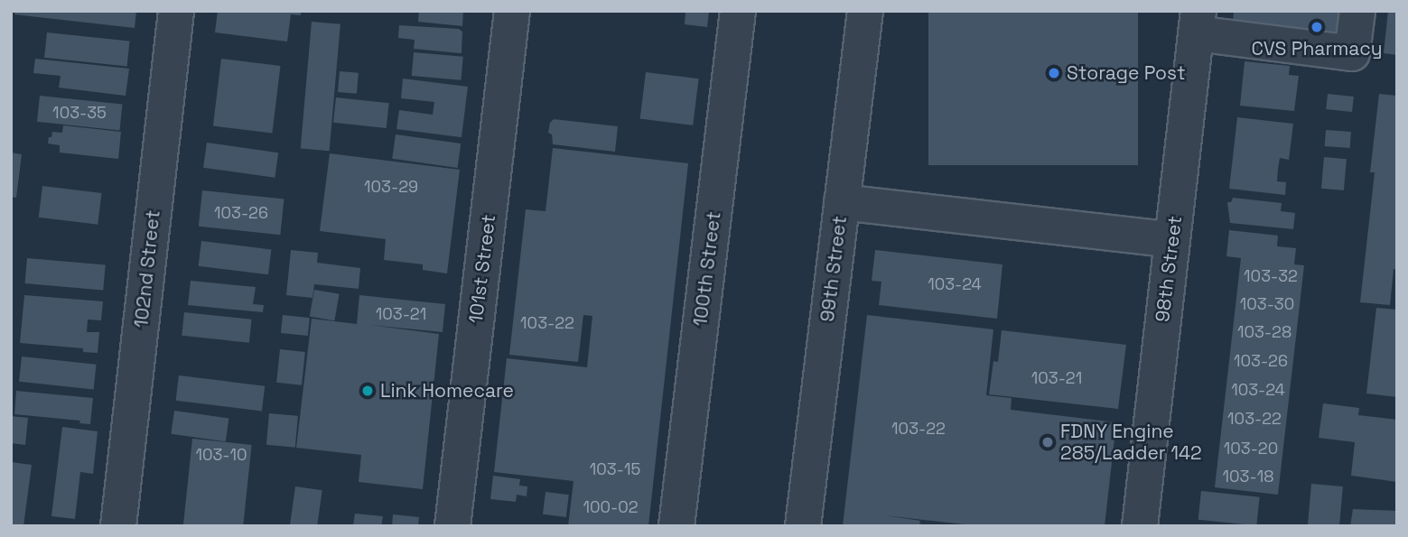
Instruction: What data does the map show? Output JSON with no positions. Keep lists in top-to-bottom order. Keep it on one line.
{"streets":{"street":["102nd Street","101st Street","100th Street","99th Street","98th Street"]},"places":["CVS Pharmacy","Storage Post","Link Homecare","FDNY Engine 285/Ladder 142"],"house_numbers":["103-35","103-29","103-26","103-32","103-24","103-30","103-21","103-22","103-28","103-26","103-21","103-24","103-22","103-22","103-20","103-10","103-15","103-18","100-02"]}
